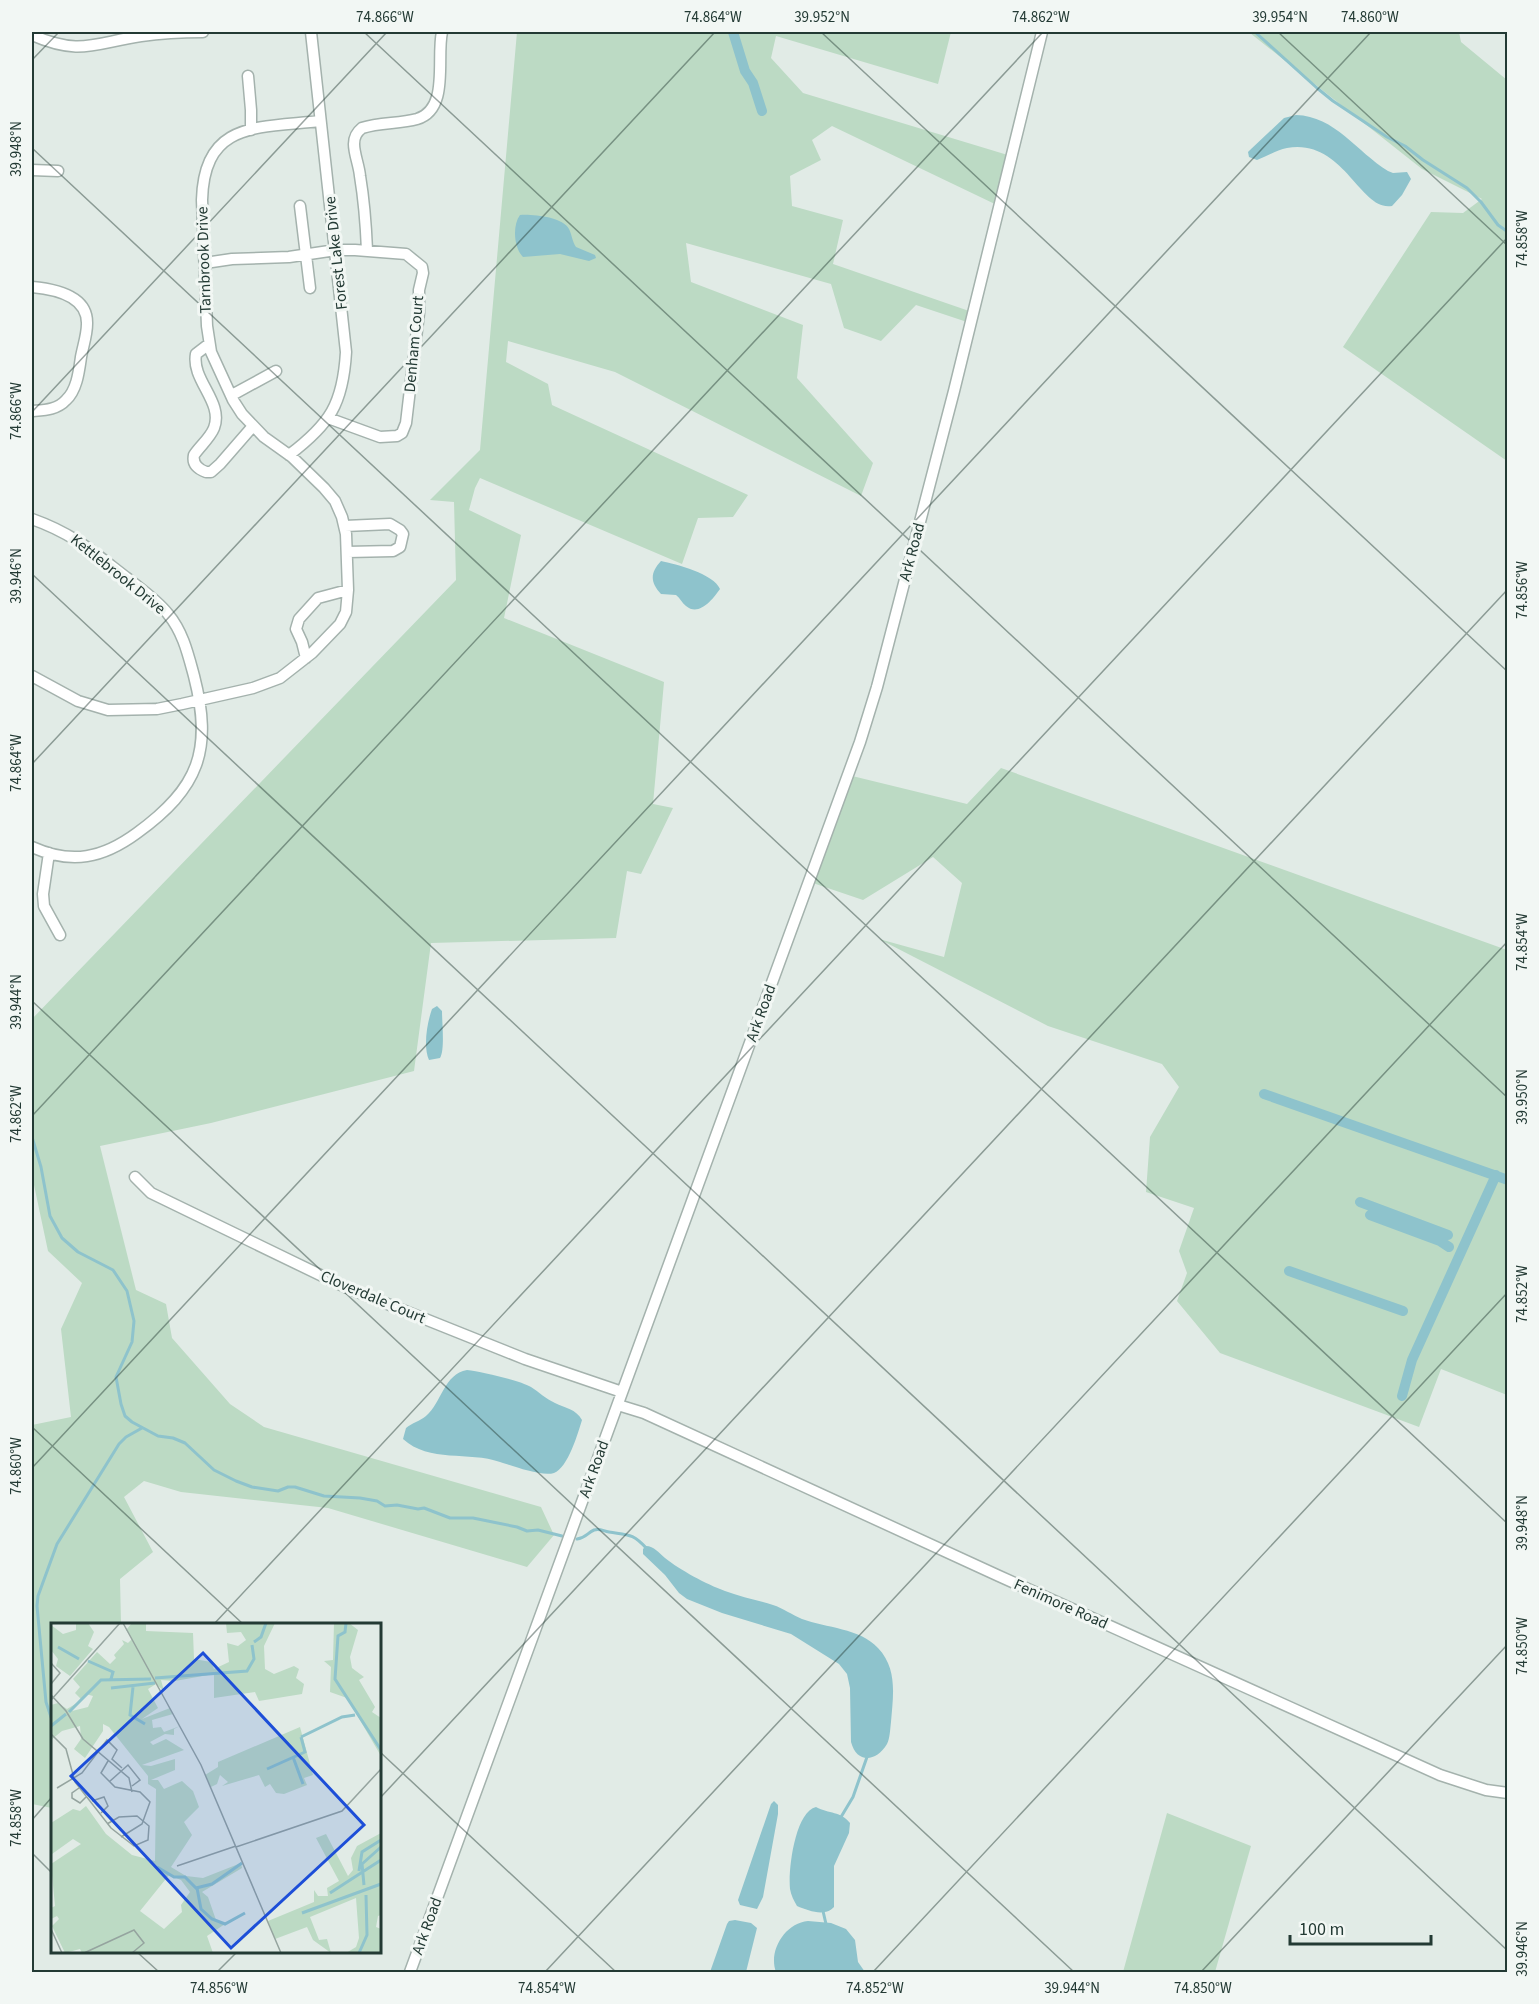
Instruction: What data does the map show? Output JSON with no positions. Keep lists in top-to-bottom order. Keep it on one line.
{"streets":{"street":["Forest Lake Drive","Tarnbrook Drive","Denham Court","Ark Road","Kettlebrook Drive","Cloverdale Court","Fenimore Road"]},"crossings":[["Forest Lake Drive","Tarnbrook Drive"],["Forest Lake Drive","Denham Court"],["Tarnbrook Drive","Denham Court"],["Ark Road","Cloverdale Court"],["Ark Road","Fenimore Road"]],"scale_bar":"100 m","coordinates":["74.866°W","74.864°W","39.952°N","74.862°W","39.954°N","74.860°W","39.948°N","74.858°W","39.946°N","74.856°W","74.854°W","39.944°N","39.950°N","74.852°W","74.850°W"]}
